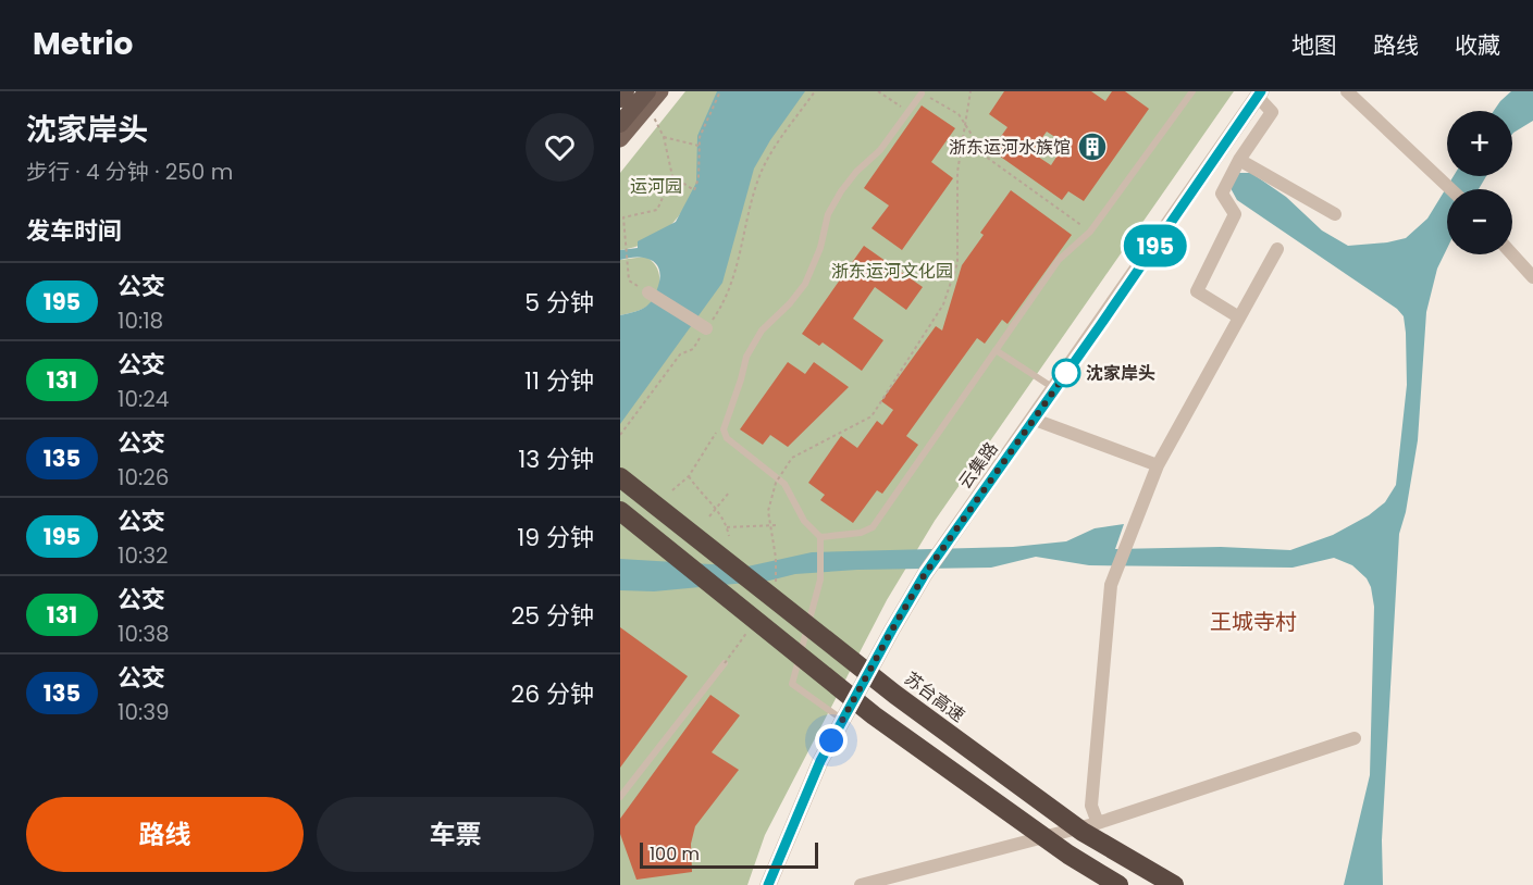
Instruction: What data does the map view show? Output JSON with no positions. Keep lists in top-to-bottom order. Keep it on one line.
{"streets":{"highway":["苏台高速"],"street":["云集路"]},"districts":["王城寺村"],"parks":["运河园","浙东运河文化园"],"places":{"building":["浙东运河水族馆"],"other":["沈家岸头"]},"lines":["bus line 195"],"scale_bar":"100 m","page":{"header":"Metrio","nav":["地图","路线","收藏"],"heading":[["沈家岸头","步行 · 4 分钟 · 250 m"],"发车时间"],"on_map":"195","map_buttons":["+","−"],"list":[{"mark":"195","name":"公交","note":"10:18","value":"5 分钟"},{"mark":"131","name":"公交","note":"10:24","value":"11 分钟"},{"mark":"135","name":"公交","note":"10:26","value":"13 分钟"},{"mark":"195","name":"公交","note":"10:32","value":"19 分钟"},{"mark":"131","name":"公交","note":"10:38","value":"25 分钟"},{"mark":"135","name":"公交","note":"10:39","value":"26 分钟"}],"buttons":["路线","车票"],"scale":"100 m"}}
